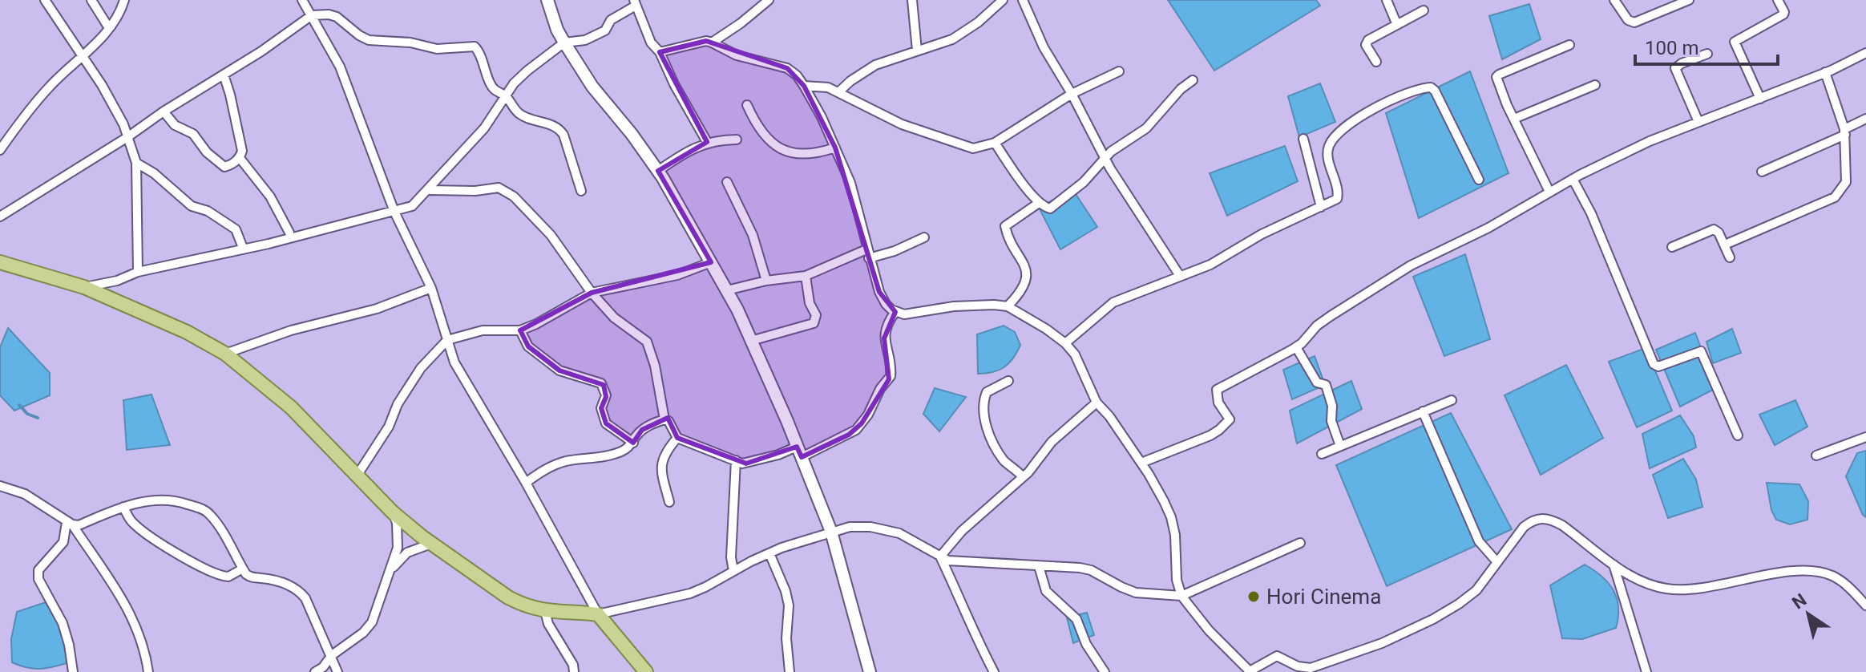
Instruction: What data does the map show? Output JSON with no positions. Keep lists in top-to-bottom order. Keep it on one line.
{"places":["Hori Cinema"],"scale_bar":"100 m","north":"top left"}
